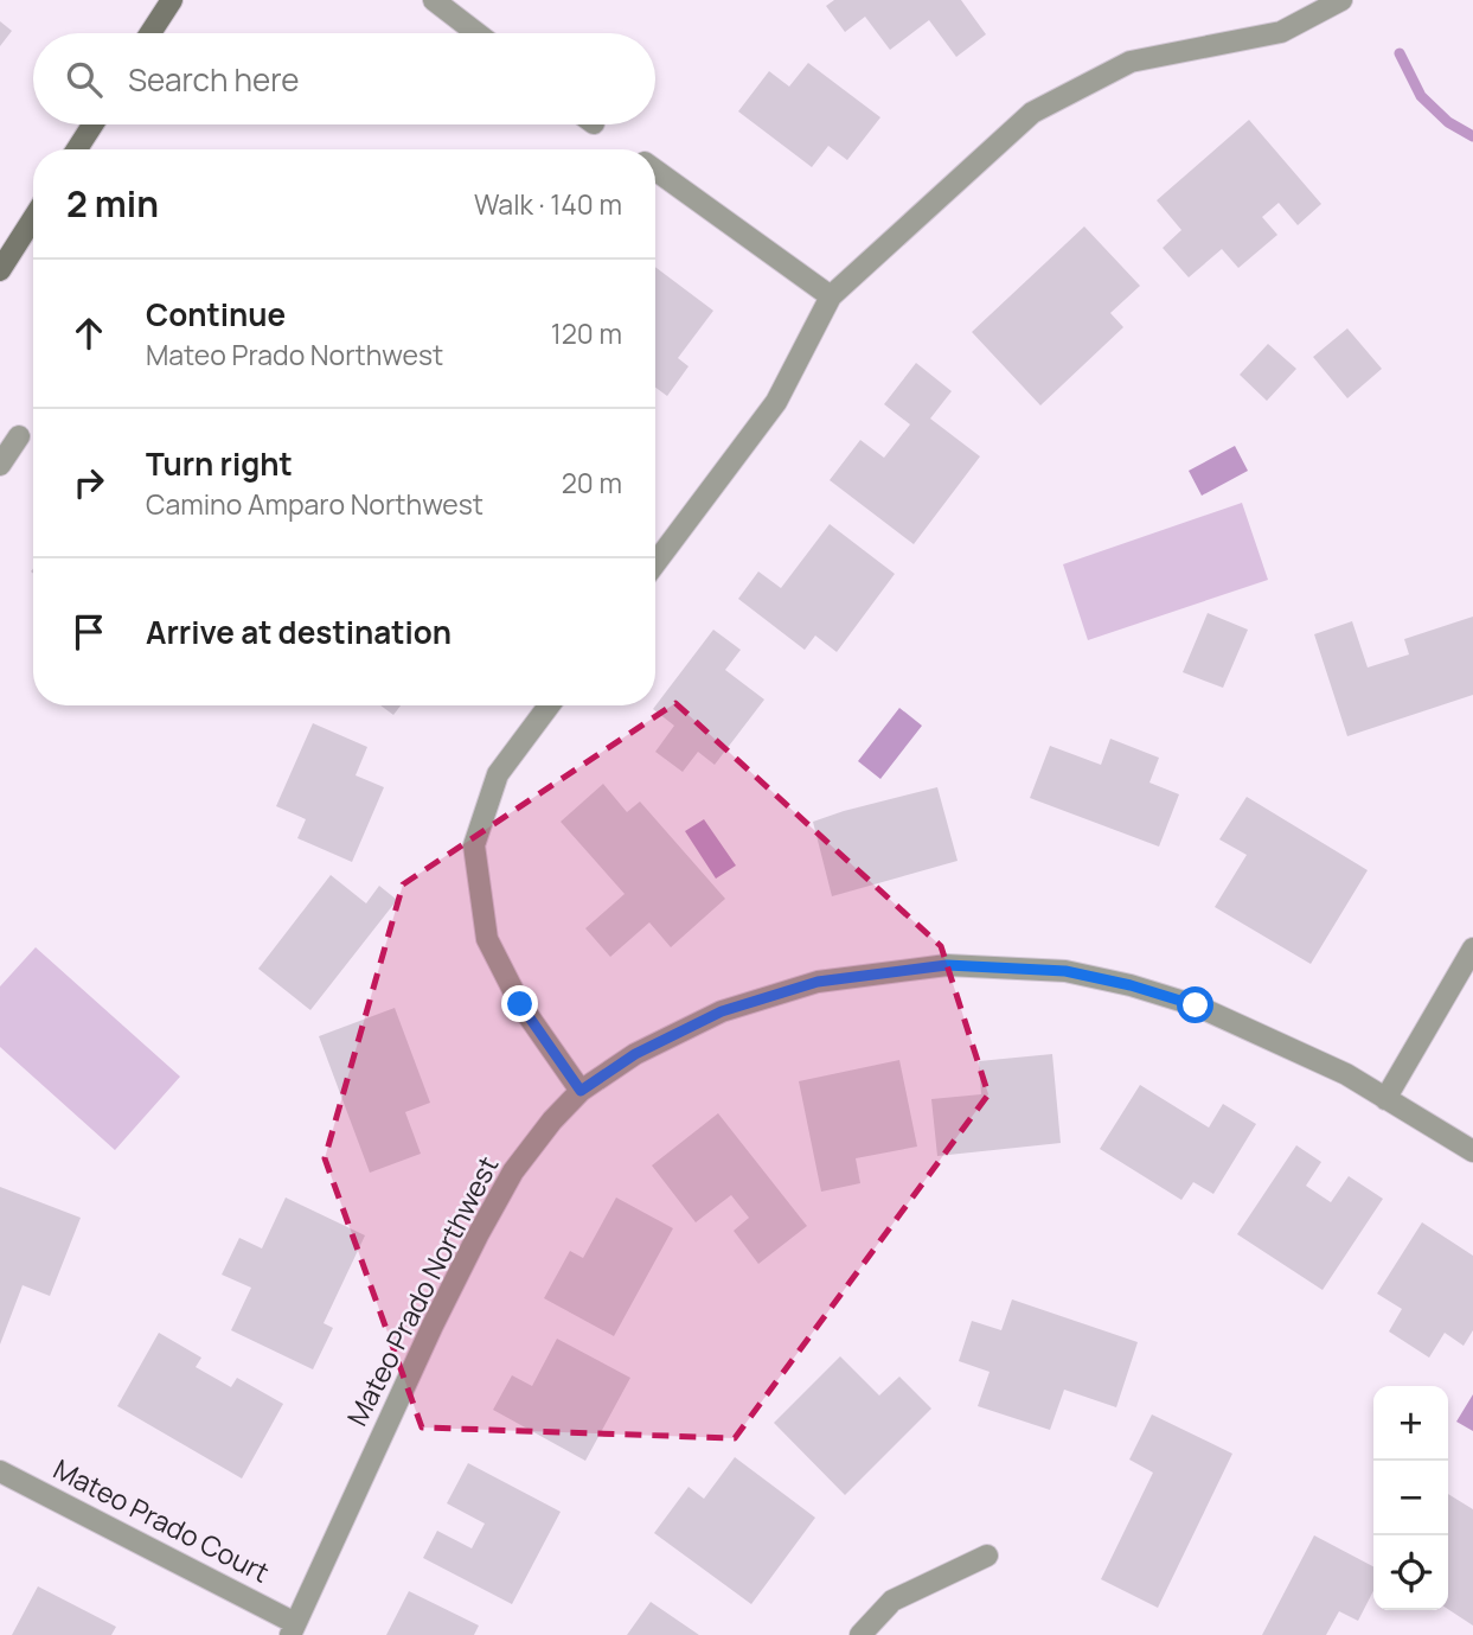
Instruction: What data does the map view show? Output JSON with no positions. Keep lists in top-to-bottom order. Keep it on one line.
{"streets":{"street":["Mateo Prado Northwest","Mateo Prado Court"]},"crossings":[["Mateo Prado Northwest","Mateo Prado Court"]],"page":{"search":"Search here","heading":["2 min","Walk · 140 m"],"list":[["Continue","Mateo Prado Northwest","120 m"],["Turn right","Camino Amparo Northwest","20 m"],"Arrive at destination"],"map_buttons":["+","−"]}}
